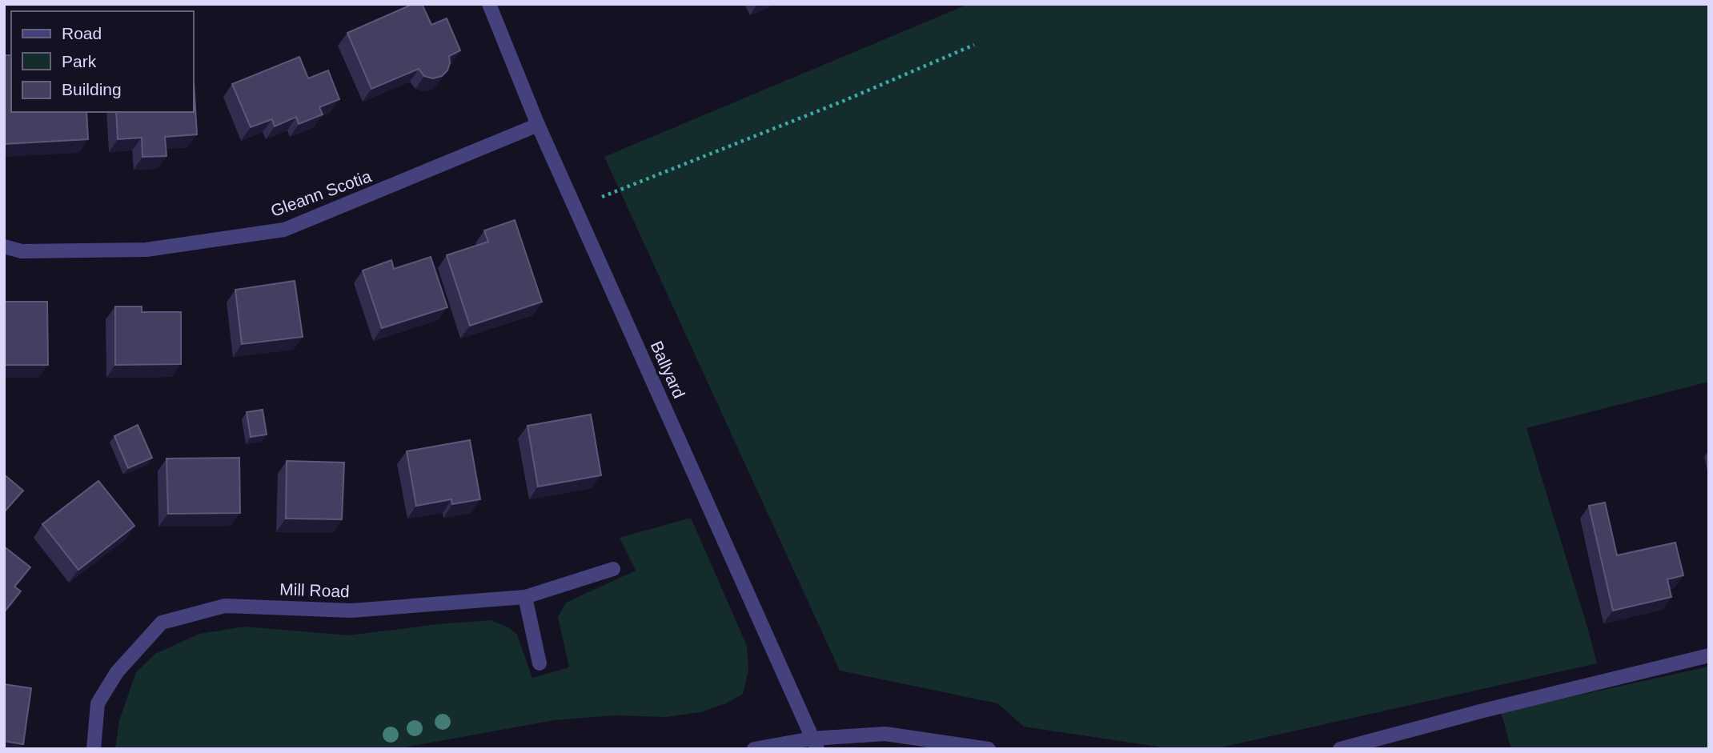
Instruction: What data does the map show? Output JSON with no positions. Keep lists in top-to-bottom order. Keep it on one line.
{"streets":{"street":["Gleann Scotia","Ballyard","Mill Road"]},"crossings":[["Gleann Scotia","Ballyard"]],"legend":["Road","Park","Building"]}
